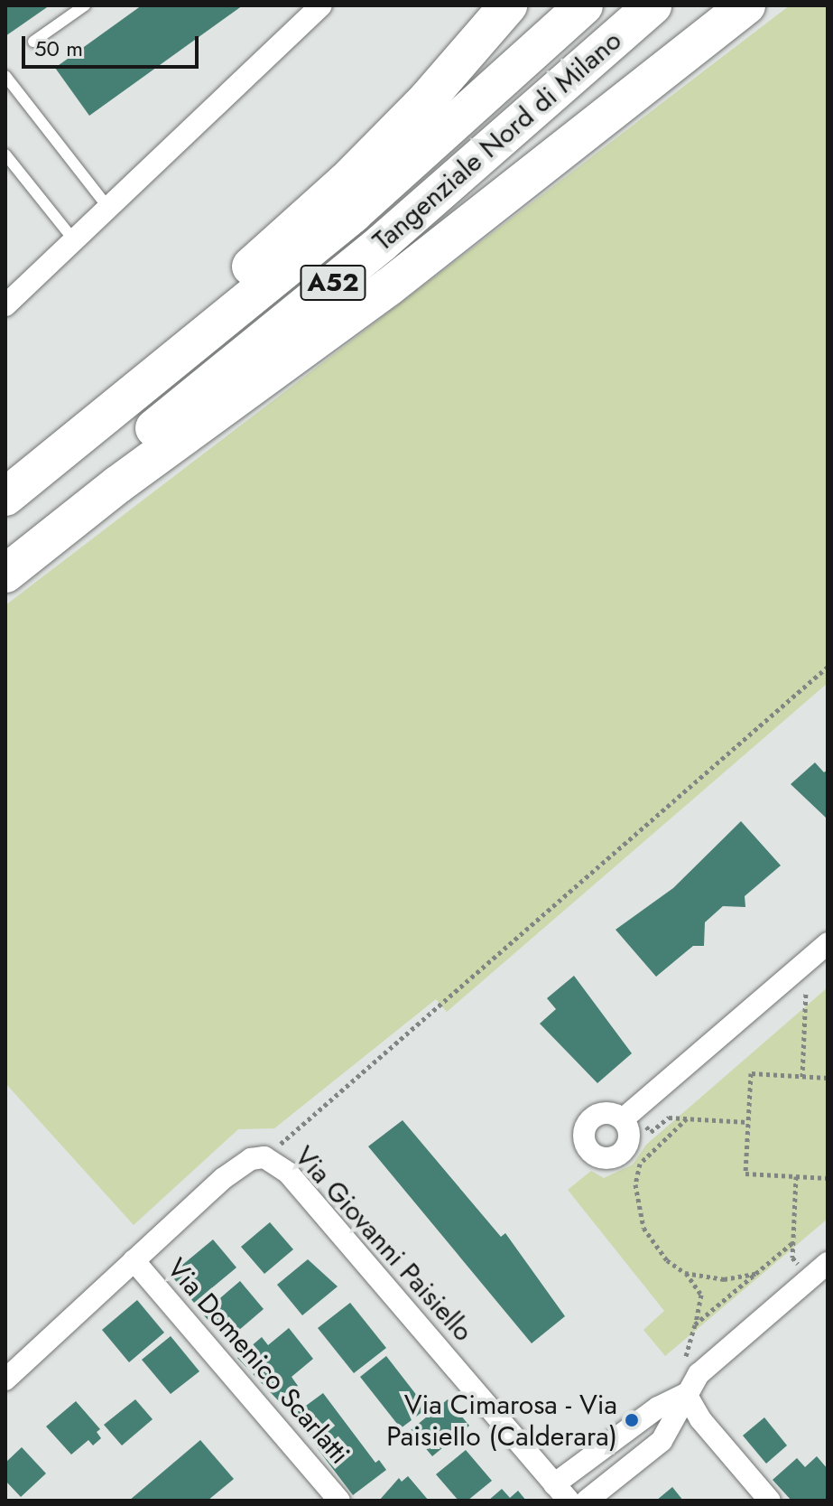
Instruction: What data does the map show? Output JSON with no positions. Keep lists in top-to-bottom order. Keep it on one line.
{"streets":{"highway":["Tangenziale Nord di Milano","A52"],"street":["Via Giovanni Paisiello","Via Domenico Scarlatti"]},"crossings":[["Tangenziale Nord di Milano","A52"],["Via Giovanni Paisiello","Via Domenico Scarlatti"]],"places":["Via Cimarosa - Via PaisieIIo (Calderara)"],"scale_bar":"50 m"}
